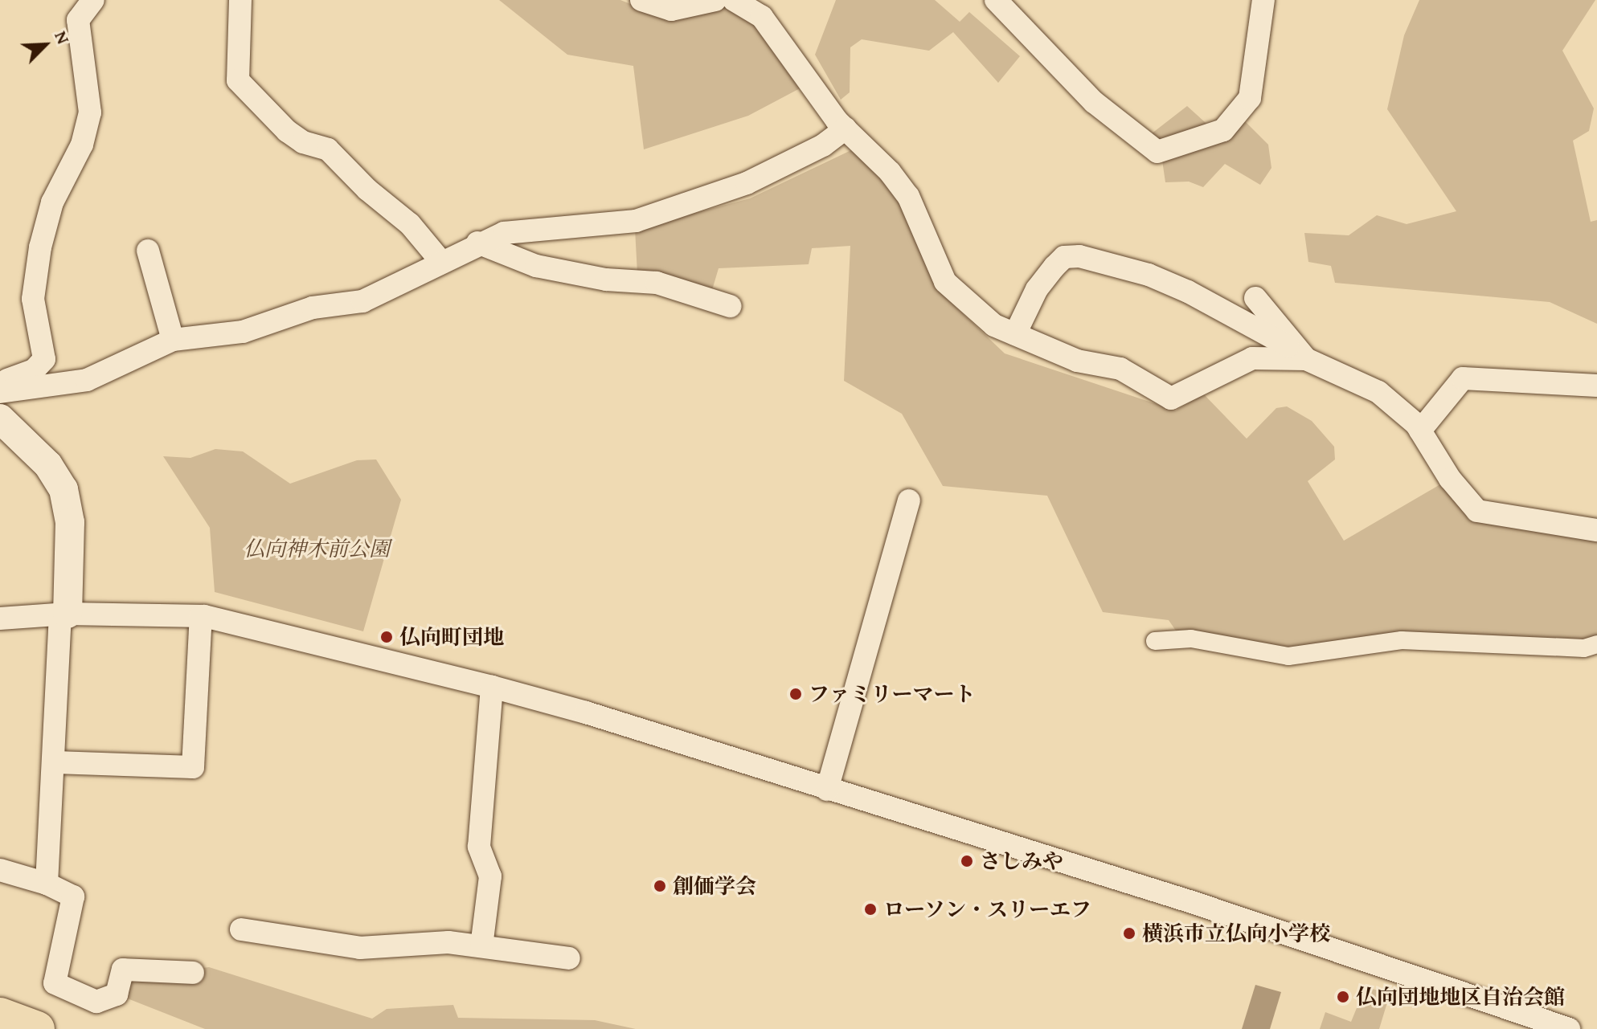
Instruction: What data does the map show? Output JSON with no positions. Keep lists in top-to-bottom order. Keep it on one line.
{"parks":["仏向神木前公園"],"places":["仏向町団地","ファミリーマート","さしみや","創価学会","ローソン・スリーエフ","横浜市立仏向小学校","仏向団地地区自治会館"],"north":"top right"}
